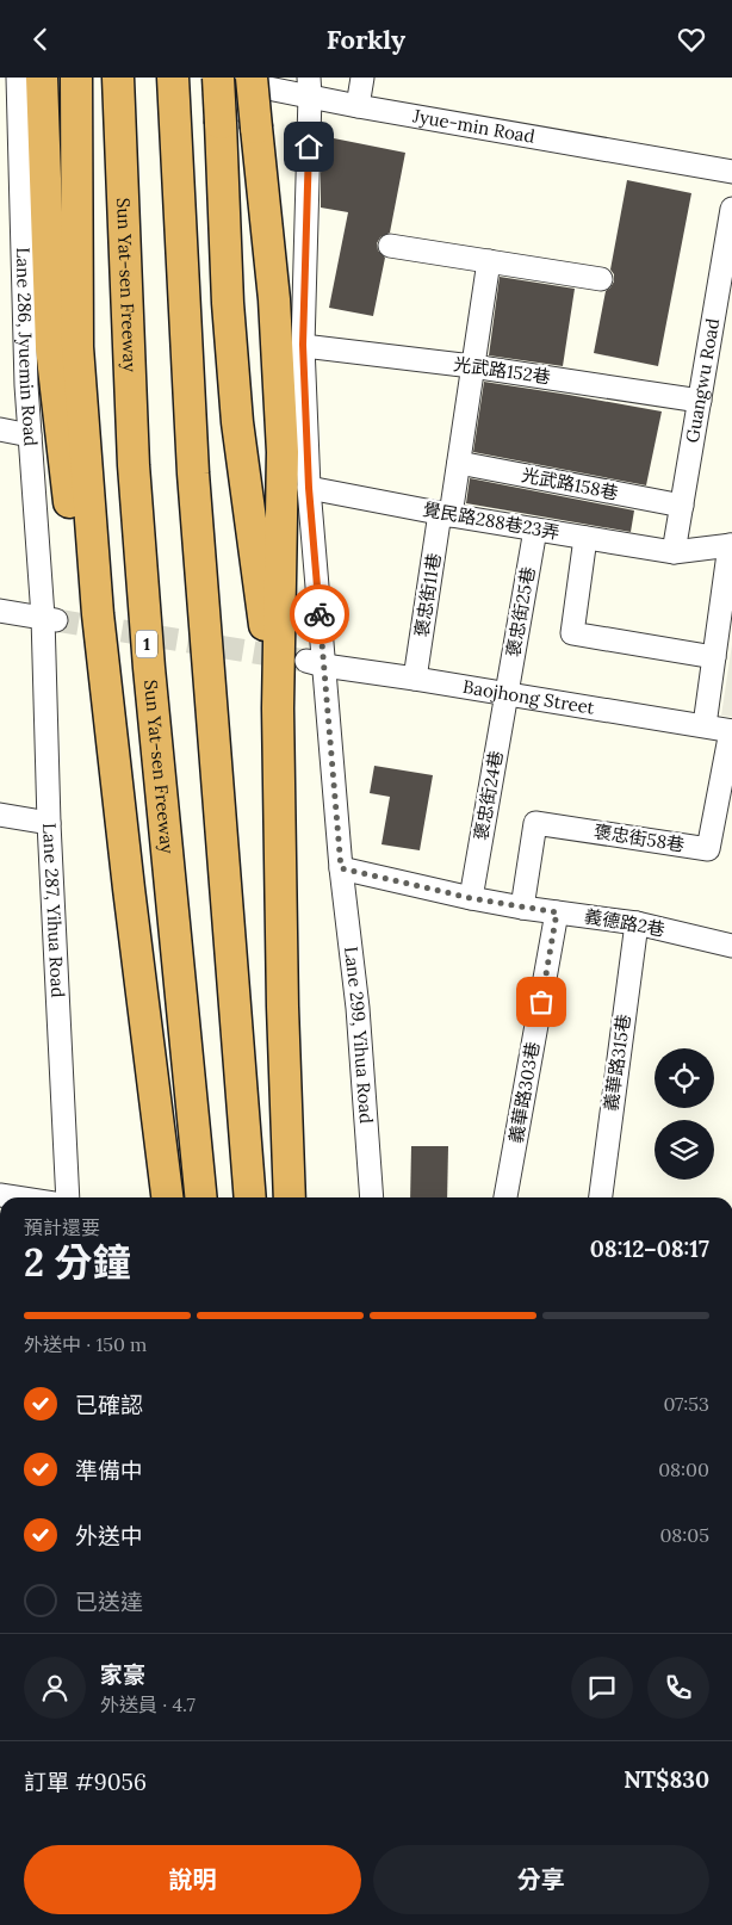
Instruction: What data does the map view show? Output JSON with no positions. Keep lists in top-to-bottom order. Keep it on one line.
{"streets":{"highway":["Sun Yat-sen Freeway","1"],"street":["Jyue-min Road","Lane 286, Jyuemin Road","光武路152巷","Guangwu Road","光武路158巷","覺民路288巷23弄","褒忠街11巷","褒忠街25巷","Baojhong Street","褒忠街24巷","褒忠街58巷","Lane 287, Yihua Road","義德路2巷","Lane 299, Yihua Road","義華路315巷","義華路303巷"]},"crossings":[["Jyue-min Road","Lane 299, Yihua Road"],["Lane 286, Jyuemin Road","Lane 287, Yihua Road"],["光武路152巷","Guangwu Road"],["光武路152巷","褒忠街11巷"],["光武路152巷","Lane 299, Yihua Road"],["Guangwu Road","光武路158巷"],["Guangwu Road","覺民路288巷23弄"],["光武路158巷","褒忠街11巷"],["覺民路288巷23弄","褒忠街11巷"],["覺民路288巷23弄","褒忠街25巷"],["覺民路288巷23弄","Lane 299, Yihua Road"],["褒忠街11巷","Baojhong Street"],["褒忠街25巷","Baojhong Street"],["褒忠街25巷","褒忠街24巷"],["Baojhong Street","褒忠街24巷"],["Baojhong Street","褒忠街58巷"],["Baojhong Street","Lane 299, Yihua Road"],["褒忠街24巷","義德路2巷"],["褒忠街58巷","義德路2巷"],["義德路2巷","Lane 299, Yihua Road"],["義德路2巷","義華路315巷"],["義德路2巷","義華路303巷"]],"page":{"header":"Forkly","heading":["2 分鐘","預計還要","08:12–08:17"],"panel":["家豪","外送員 · 4.7","訂單 #9056","NT$830"],"bar":"外送中 · 150 m","list":[["已確認","07:53"],["準備中","08:00"],["外送中","08:05"],"已送達"],"buttons":["說明","分享"]}}
